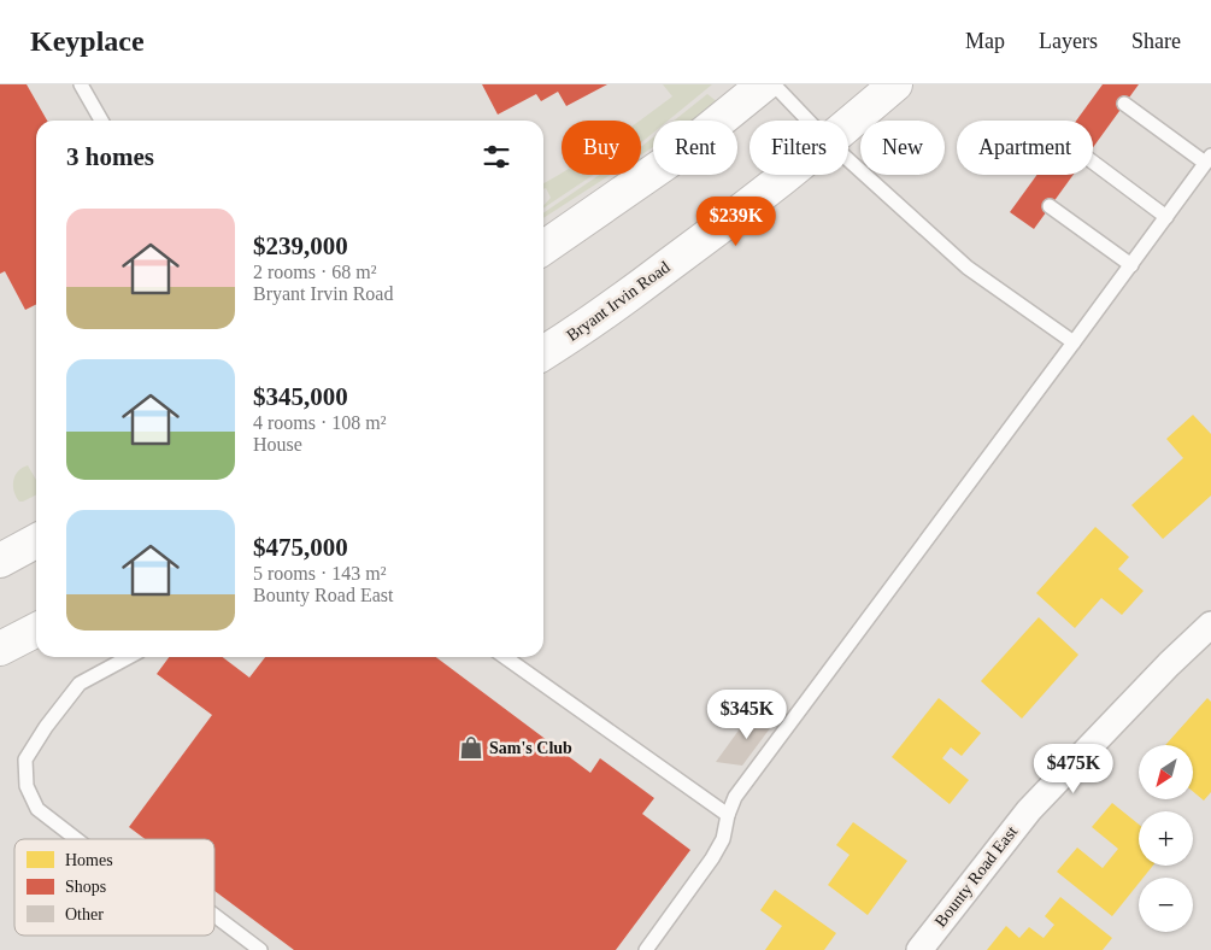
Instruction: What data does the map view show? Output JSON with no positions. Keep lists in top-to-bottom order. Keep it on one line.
{"streets":{"main road":["Bryant Irvin Road"],"street":["Bounty Road East"]},"places":{"shop":["Sam's Club"]},"legend":["Homes","Shops","Other"],"north":"bottom left","page":{"header":"Keyplace","nav":["Map","Layers","Share"],"chip":["Buy","Rent","Filters","New","Apartment"],"heading":"3 homes","list":[{"name":"$239,000","note":"2 rooms · 68 m² · Bryant Irvin Road"},{"name":"$345,000","note":"4 rooms · 108 m² · House"},{"name":"$475,000","note":"5 rooms · 143 m² · Bounty Road East"}],"price":["$239K","$345K","$475K"],"map_buttons":["+","−"]}}
